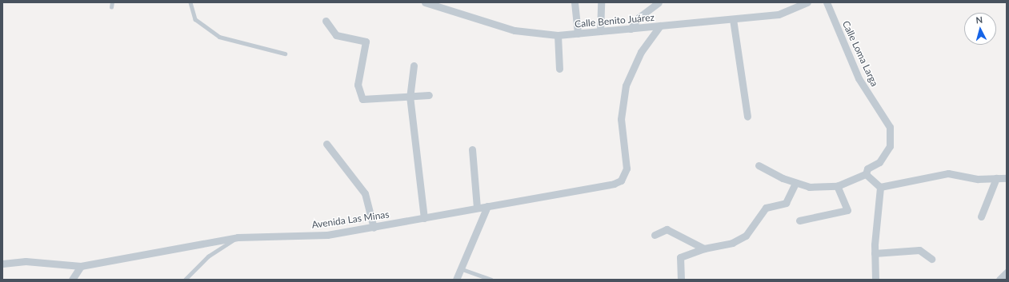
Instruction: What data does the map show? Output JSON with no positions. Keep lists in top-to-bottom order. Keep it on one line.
{"streets":{"street":["Calle Benito Juárez","Calle Loma Larga","Avenida Las Minas"]},"crossings":[["Calle Benito Juárez","Avenida Las Minas"]],"north":"top"}
